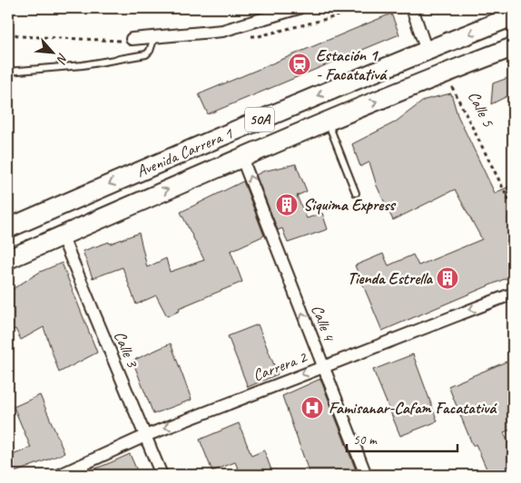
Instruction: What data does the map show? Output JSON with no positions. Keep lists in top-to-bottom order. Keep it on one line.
{"streets":{"main road":["50A","Avenida Carrera 1"],"street":["Calle 4","Calle 3","Carrera 2"],"path":["Calle 5"]},"crossings":[["Calle 5","Avenida Carrera 1"],["Avenida Carrera 1","Calle 4"],["Avenida Carrera 1","Calle 3"],["Calle 4","Carrera 2"],["Calle 3","Carrera 2"]],"one_way":["Calle 4","Carrera 2"],"places":{"station":["Estación 1 - Facatativá"],"building":["Siquima Express","Tienda Estrella"],"hospital":["Famisanar-Cafam Facatativá"]},"scale_bar":"50 m","north":"bottom right"}
